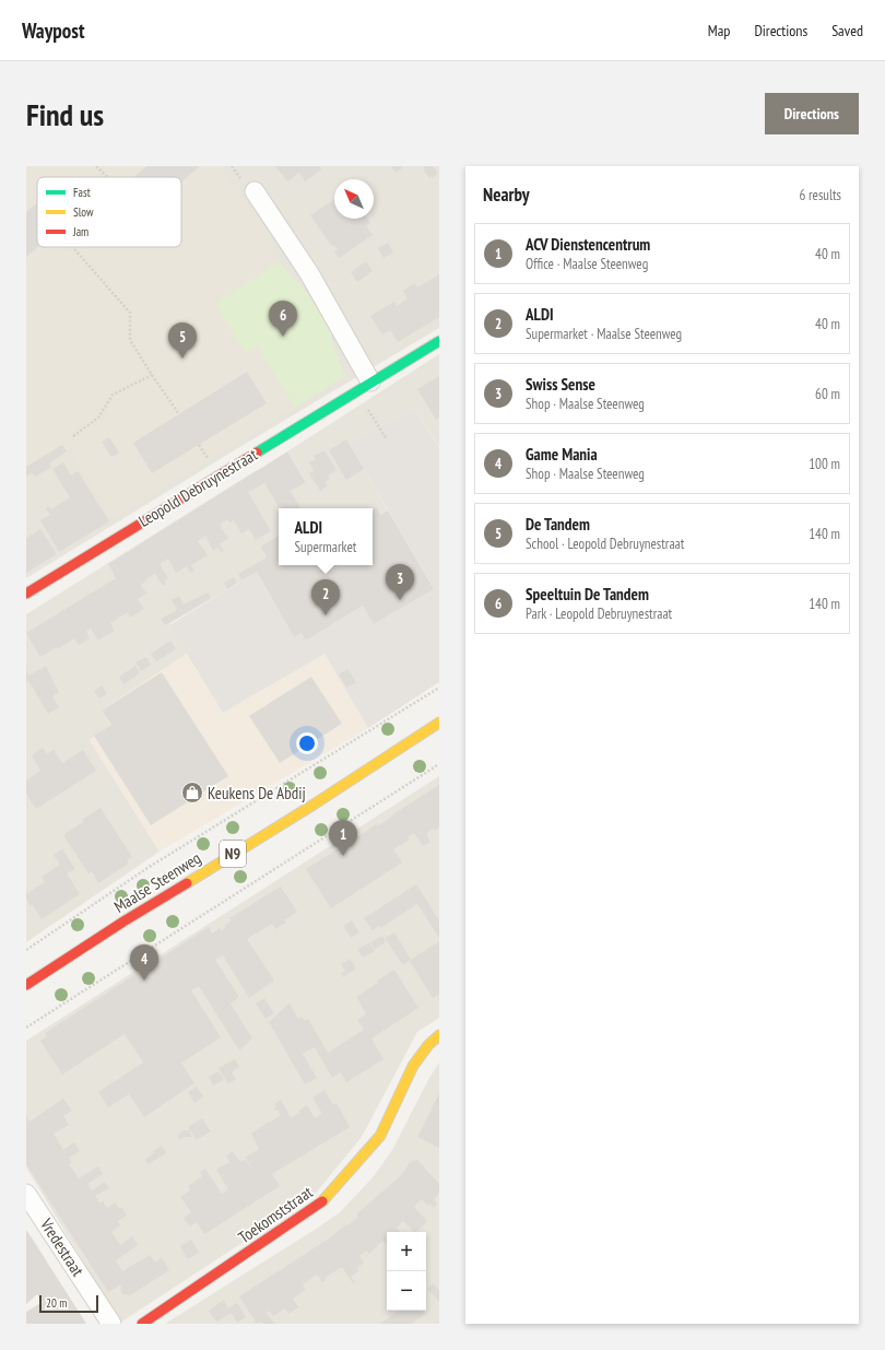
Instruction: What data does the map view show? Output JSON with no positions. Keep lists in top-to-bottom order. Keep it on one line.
{"streets":{"street":["Leopold Debruynestraat","N9","Maalse Steenweg","Toekomststraat","Vredestraat"]},"places":{"shop":["Keukens De Abdij"]},"legend":["Fast","Slow","Jam"],"scale_bar":"20 m","north":"top left","page":{"header":"Waypost","nav":["Map","Directions","Saved"],"buttons":"Directions","title":"Find us","heading":["Nearby","6 results"],"list":[{"mark":"1","name":"ACV Dienstencentrum","note":"Office · Maalse Steenweg","value":"40 m"},{"mark":"2","name":"ALDI","note":"Supermarket · Maalse Steenweg","value":"40 m"},{"mark":"3","name":"Swiss Sense","note":"Shop · Maalse Steenweg","value":"60 m"},{"mark":"4","name":"Game Mania","note":"Shop · Maalse Steenweg","value":"100 m"},{"mark":"5","name":"De Tandem","note":"School · Leopold Debruynestraat","value":"140 m"},{"mark":"6","name":"Speeltuin De Tandem","note":"Park · Leopold Debruynestraat","value":"140 m"}],"pins":["6","5","3","2","1","4"],"popup":["ALDI","Supermarket"],"map_buttons":["+","−"],"scale":"20 m"}}
